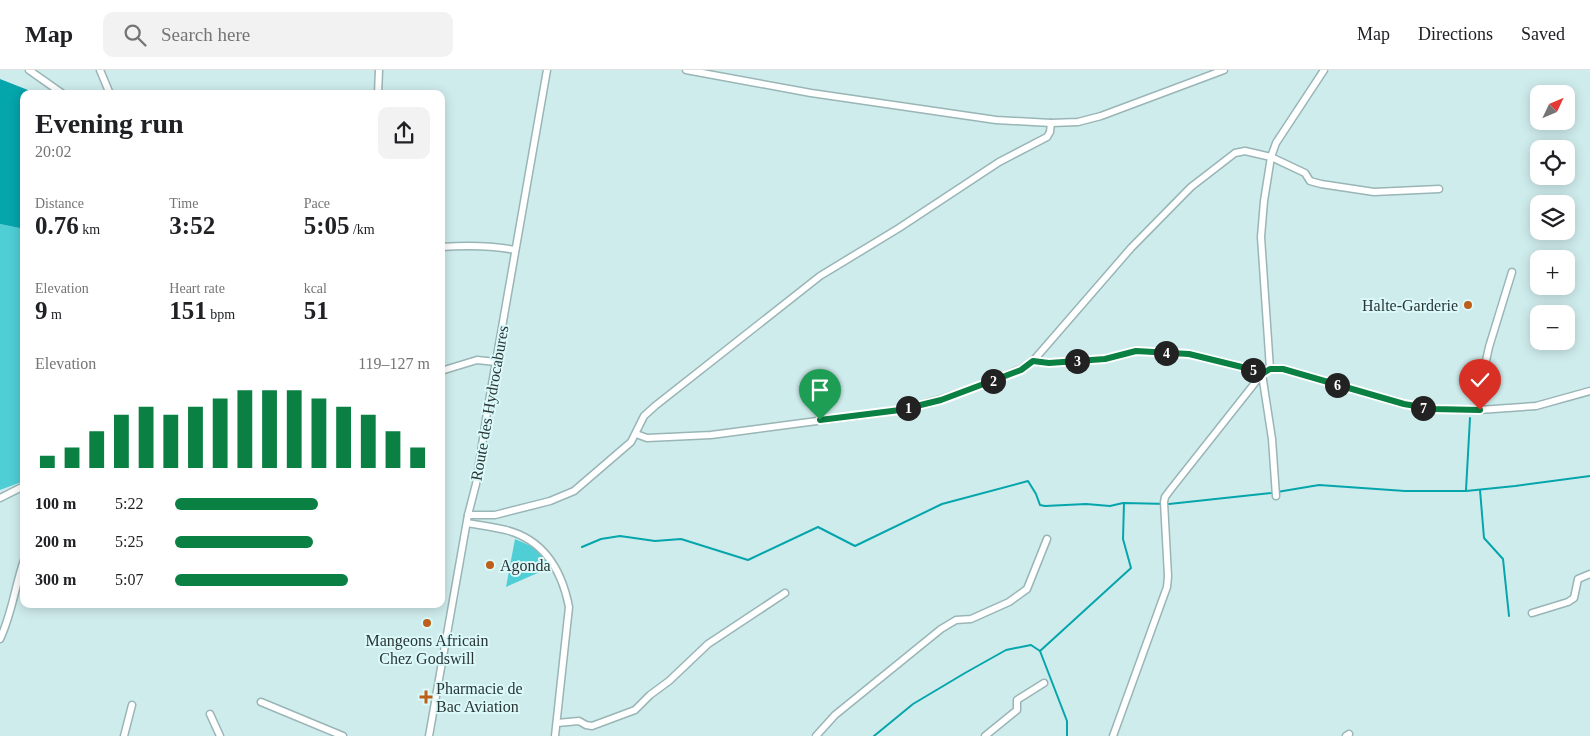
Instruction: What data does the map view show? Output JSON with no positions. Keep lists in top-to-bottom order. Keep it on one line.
{"streets":{"street":["Route des Hydrocabures"]},"places":{"other":["Halte-Garderie","Agonda","Mangeons Africain Chez Godswill"],"health":["Pharmacie de Bac Aviation"]},"north":"top right","page":{"header":"Map","search":"Search here","nav":["Map","Directions","Saved"],"map_buttons":["+","−"],"heading":["Evening run","20:02"],"stats":[["Distance","0.76 km"],["Time","3:52"],["Pace","5:05 /km"],["Elevation","9 m"],["Heart rate","151 bpm"],["kcal","51"]],"pins":["4","3","5","2","6","1","7"],"chart":["Elevation","119–127 m"],"list":[{"name":"100 m","note":"5:22"},{"name":"200 m","note":"5:25"},{"name":"300 m","note":"5:07"}]}}
